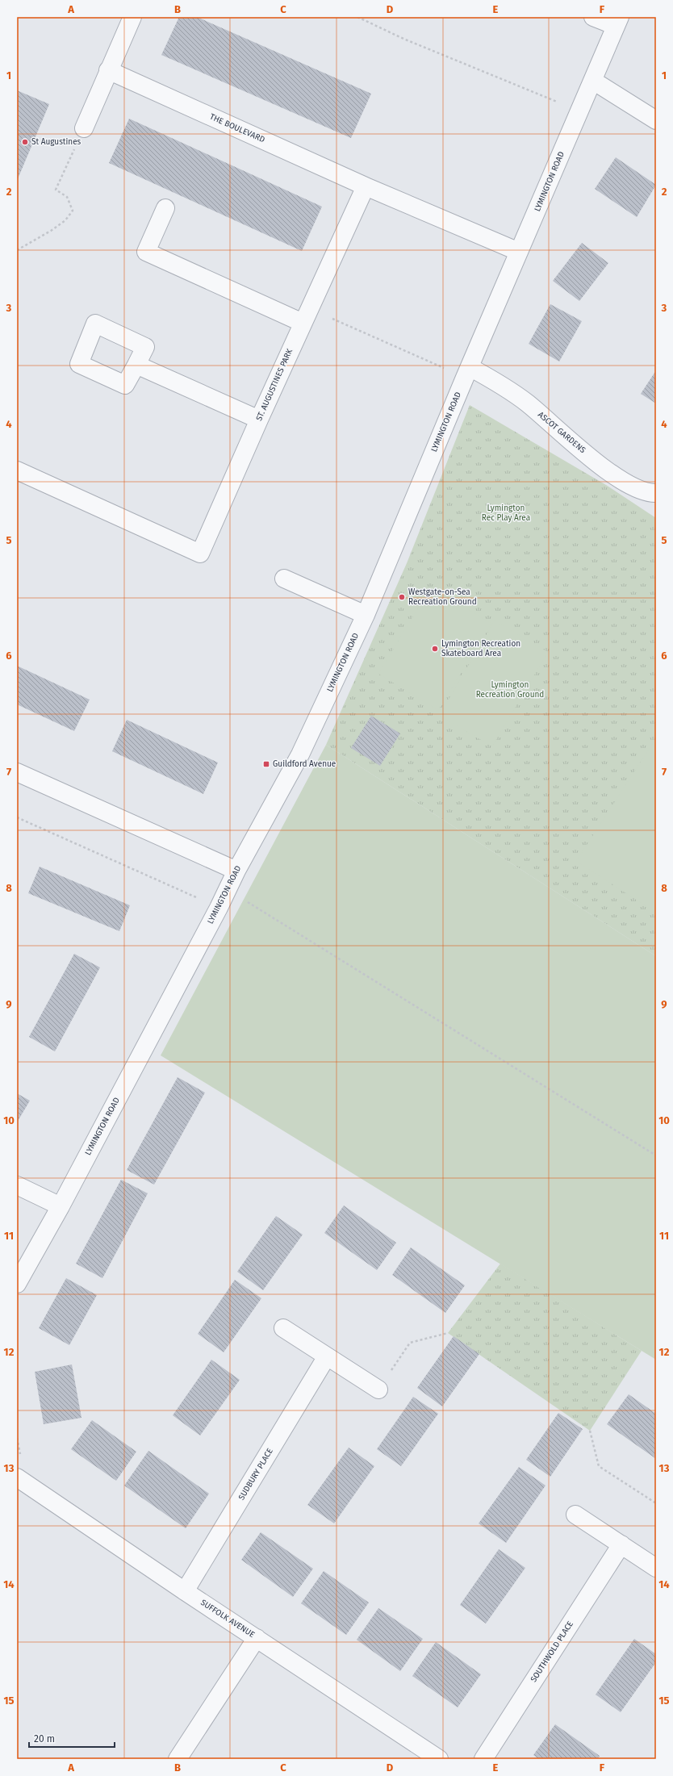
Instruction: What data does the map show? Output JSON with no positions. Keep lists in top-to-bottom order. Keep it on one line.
{"streets":{"street":["THE BOULEVARD","LYMINGTON ROAD","ST. AUGUSTINES PARK","ASCOT GARDENS","SUDBURY PLACE","SUFFOLK AVENUE","SOUTHWOLD PLACE"]},"crossings":[["THE BOULEVARD","ST. AUGUSTINES PARK"],["LYMINGTON ROAD","ASCOT GARDENS"],["SUDBURY PLACE","SUFFOLK AVENUE"]],"parks":["Lymington Rec Play Area","Lymington Recreation Ground"],"places":{"other":["St Augustines","Westgate-on-Sea Recreation Ground","Lymington Recreation Skateboard Area"],"transit":["Guildford Avenue"]},"scale_bar":"20 m","grid":{"columns":["A","B","C","D","E","F"],"rows":["1","2","3","4","5","6","7","8","9","10","11","12","13","14","15"]}}
